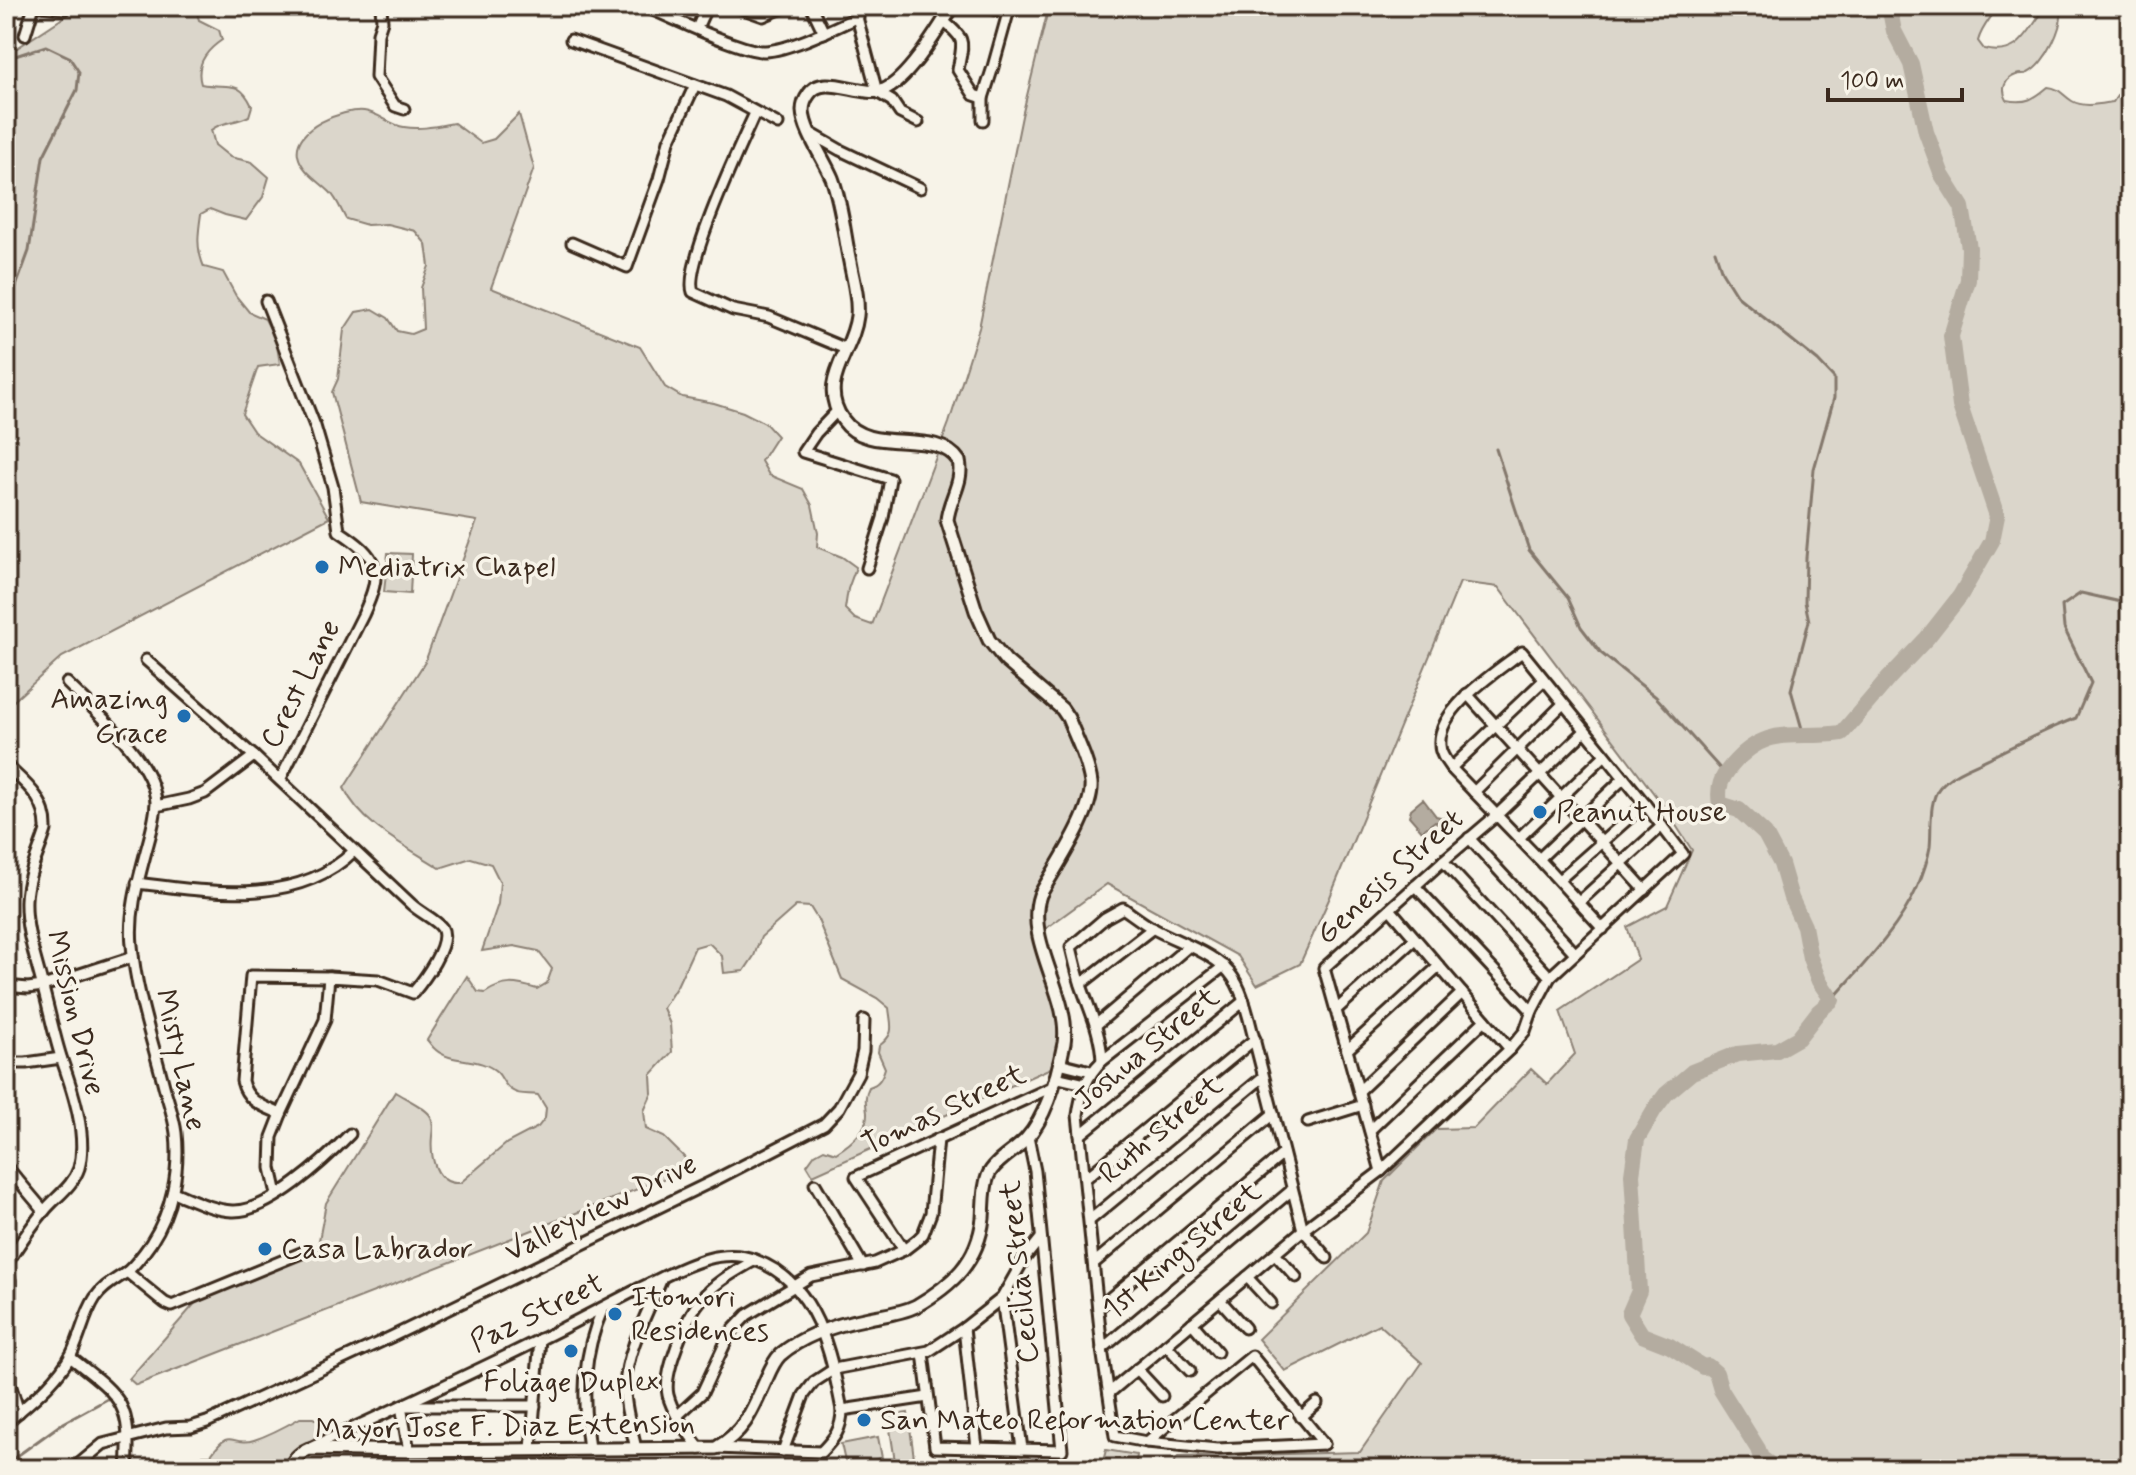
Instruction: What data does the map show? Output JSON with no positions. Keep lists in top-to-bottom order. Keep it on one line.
{"streets":{"street":["Crest Lane","Genesis Street","Mission Drive","Joshua Street","Misty Lane","Tomas Street","Ruth Street","Valleyview Drive","1st King Street","Cecilia Street","Paz Street","Mayor Jose F. Diaz Extension"]},"crossings":[["Crest Lane","Misty Lane"],["Tomas Street","Mayor Jose F. Diaz Extension"],["Cecilia Street","Mayor Jose F. Diaz Extension"],["Paz Street","Mayor Jose F. Diaz Extension"]],"places":["Mediatrix Chapel","Amazing Grace","Peanut House","Casa Labrador","Itomori Residences","Foliage Duplex","San Mateo Reformation Center"],"scale_bar":"100 m"}
